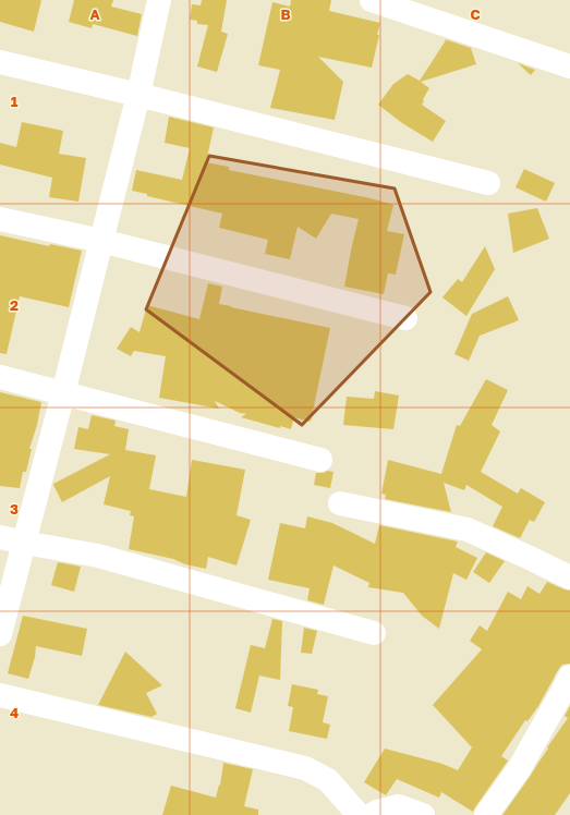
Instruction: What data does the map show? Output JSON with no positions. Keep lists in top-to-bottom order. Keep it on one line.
{"grid":{"columns":["A","B","C"],"rows":["1","2","3","4"]}}
